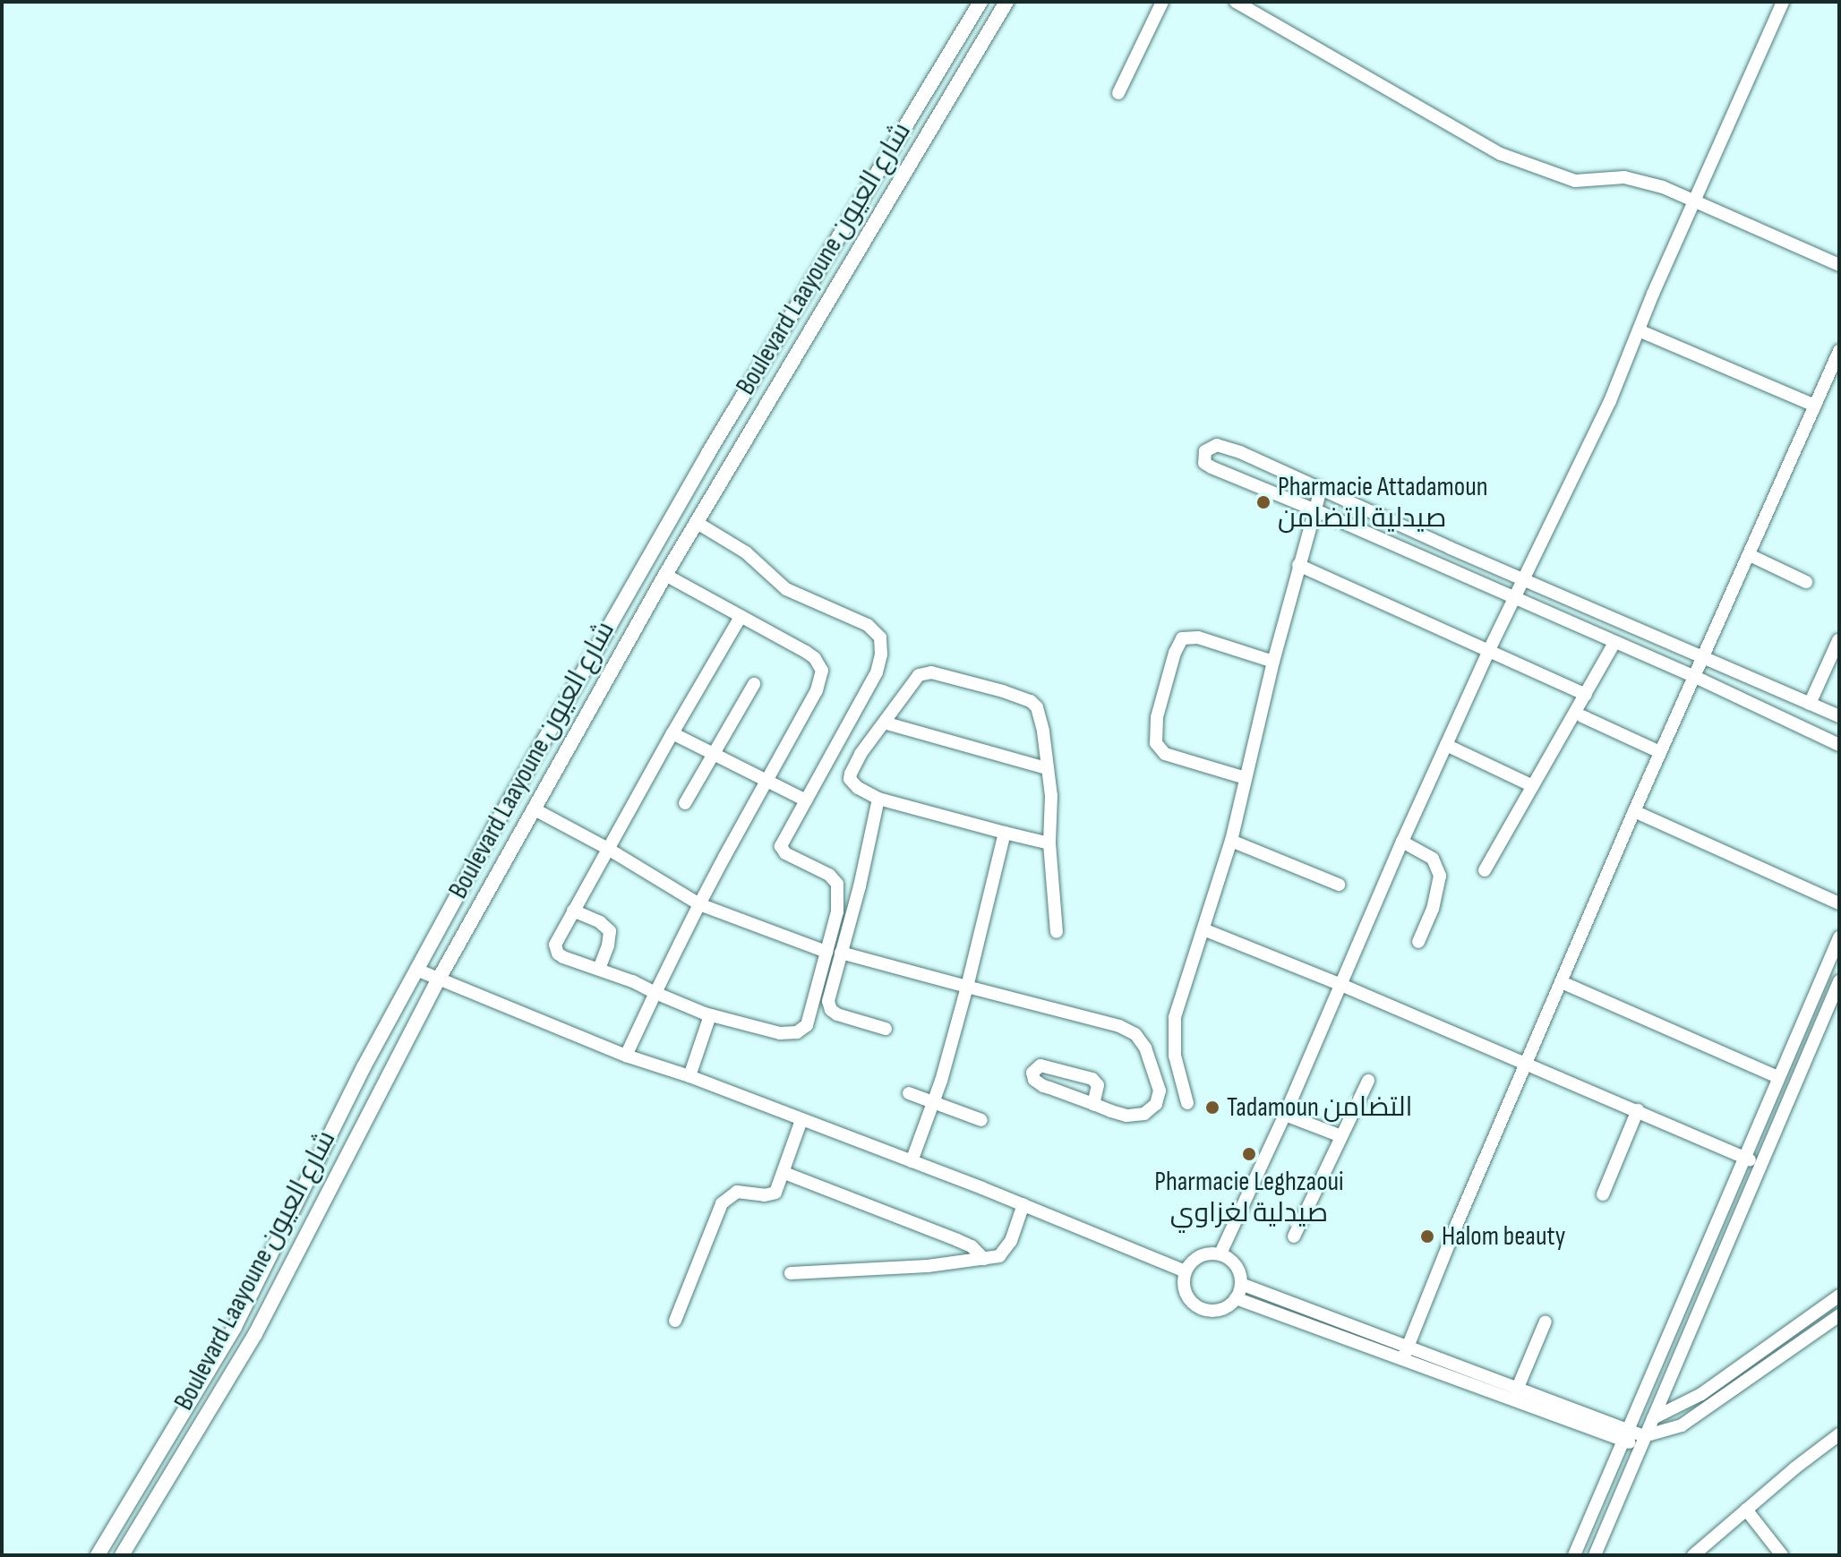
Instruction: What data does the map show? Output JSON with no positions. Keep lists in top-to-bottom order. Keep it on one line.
{"streets":{"street":["Boulevard Laayoune شارع العيون"]},"places":["Pharmacie Attadamoun صيدلية التضامن","Tadamoun التضامن","Pharmacie Leghzaoui صيدلية لغزاوي","Halom beauty"]}
